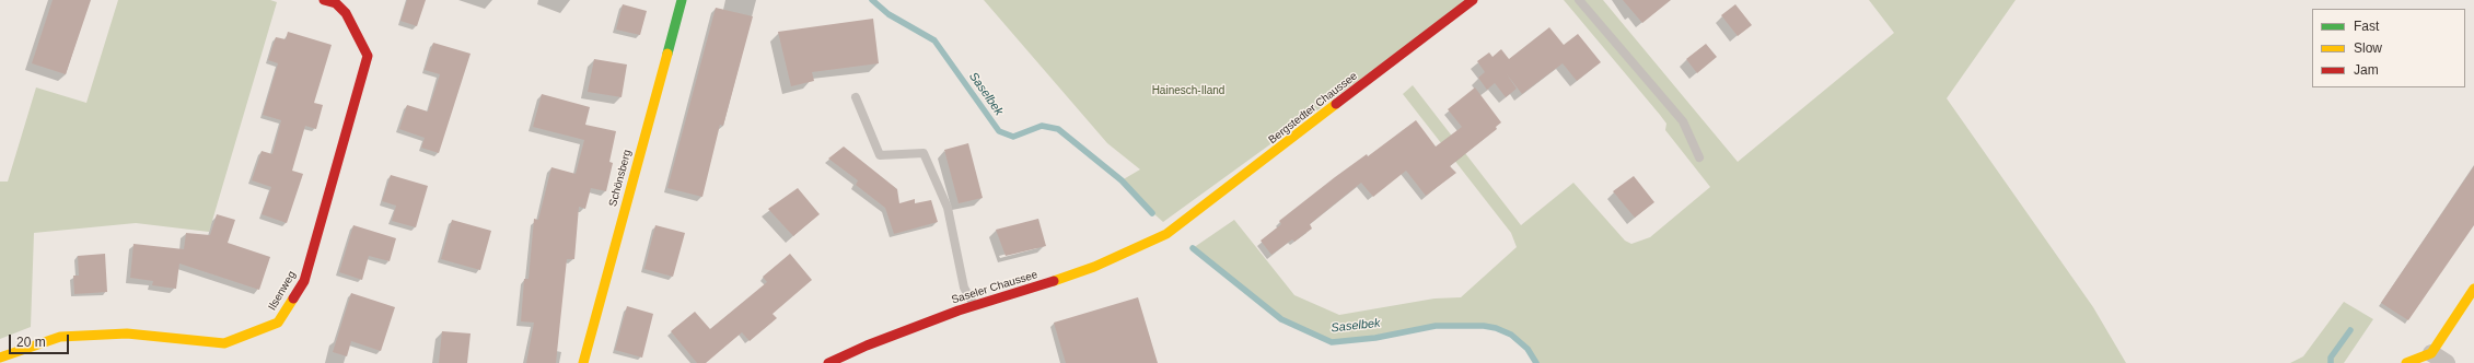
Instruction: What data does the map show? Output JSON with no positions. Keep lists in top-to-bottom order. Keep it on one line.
{"streets":{"street":["Bergstedter Chaussee","Schönsberg","Saseler Chaussee","Ilsenweg"]},"crossings":[["Bergstedter Chaussee","Saseler Chaussee"]],"water":["Saselbek"],"parks":["Hainesch-Iland"],"legend":["Fast","Slow","Jam"],"scale_bar":"20 m"}
